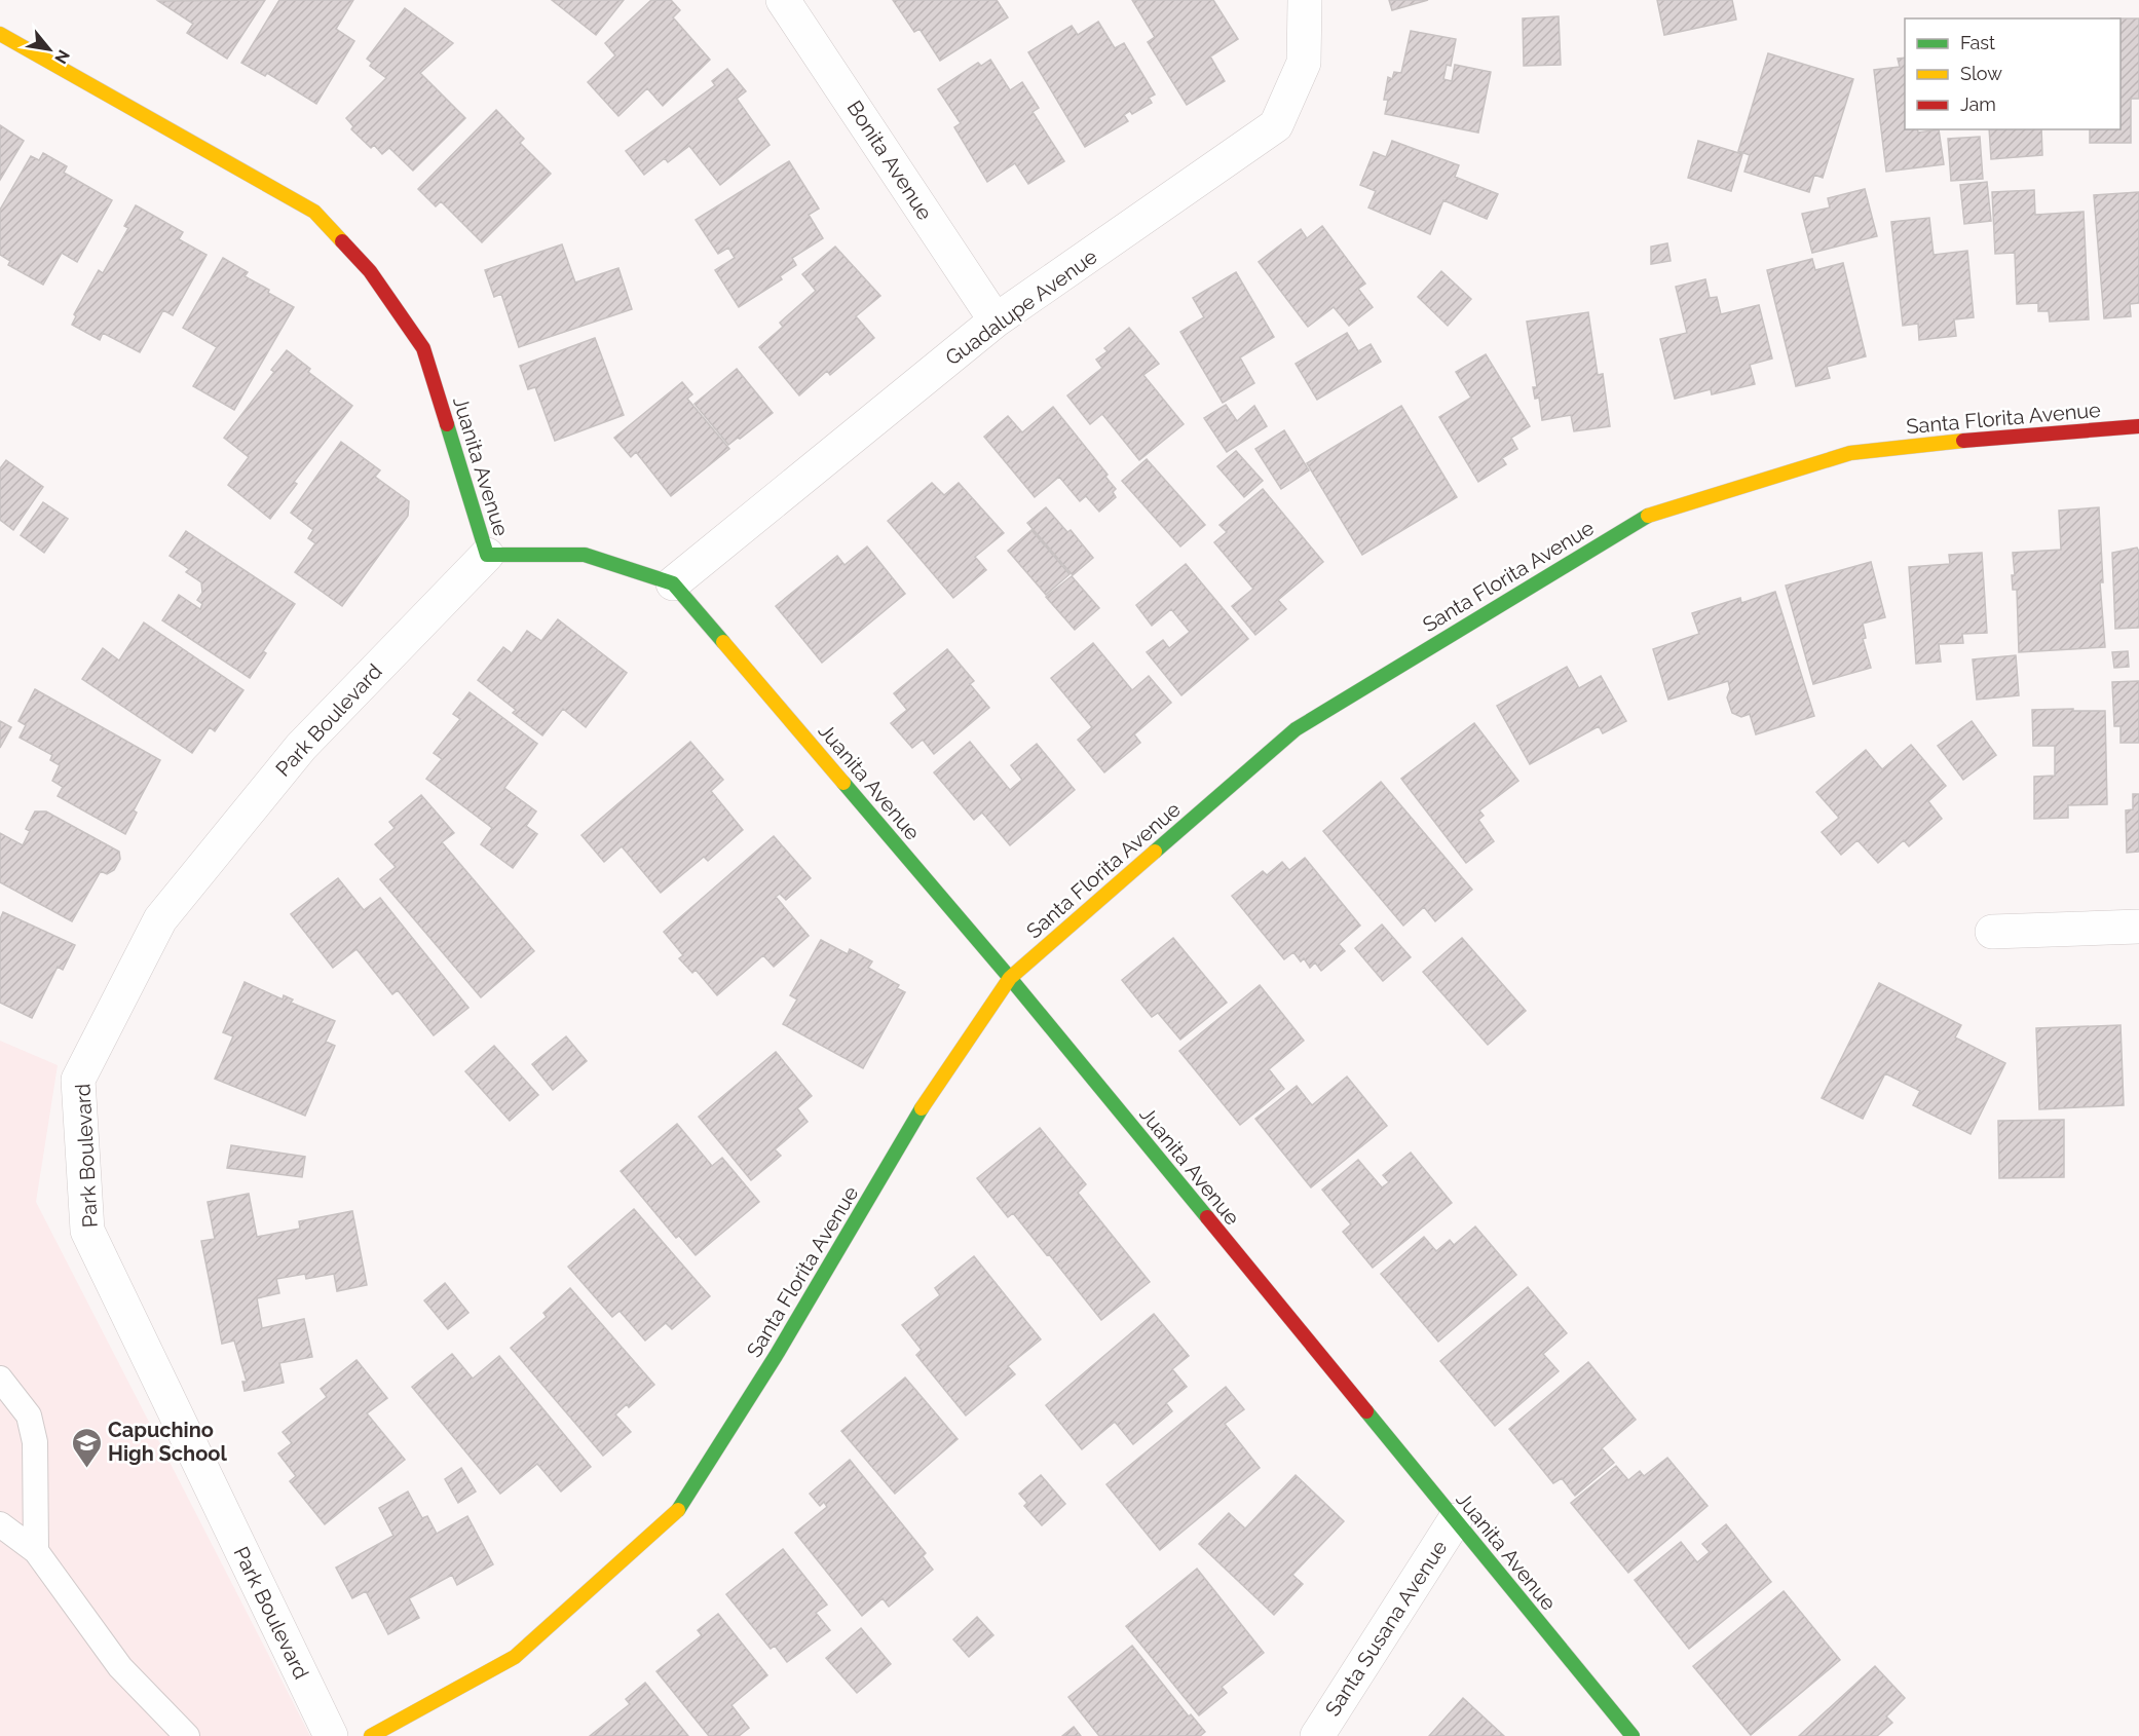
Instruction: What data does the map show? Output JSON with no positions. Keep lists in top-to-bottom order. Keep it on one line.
{"streets":{"street":["Bonita Avenue","Guadalupe Avenue","Santa Florita Avenue","Juanita Avenue","Park Boulevard","Santa Susana Avenue"]},"crossings":[["Bonita Avenue","Guadalupe Avenue"],["Guadalupe Avenue","Juanita Avenue"],["Santa Florita Avenue","Juanita Avenue"],["Juanita Avenue","Park Boulevard"],["Juanita Avenue","Santa Susana Avenue"]],"places":{"school or university":["Capuchino High School"]},"legend":["Fast","Slow","Jam"],"north":"bottom right"}
